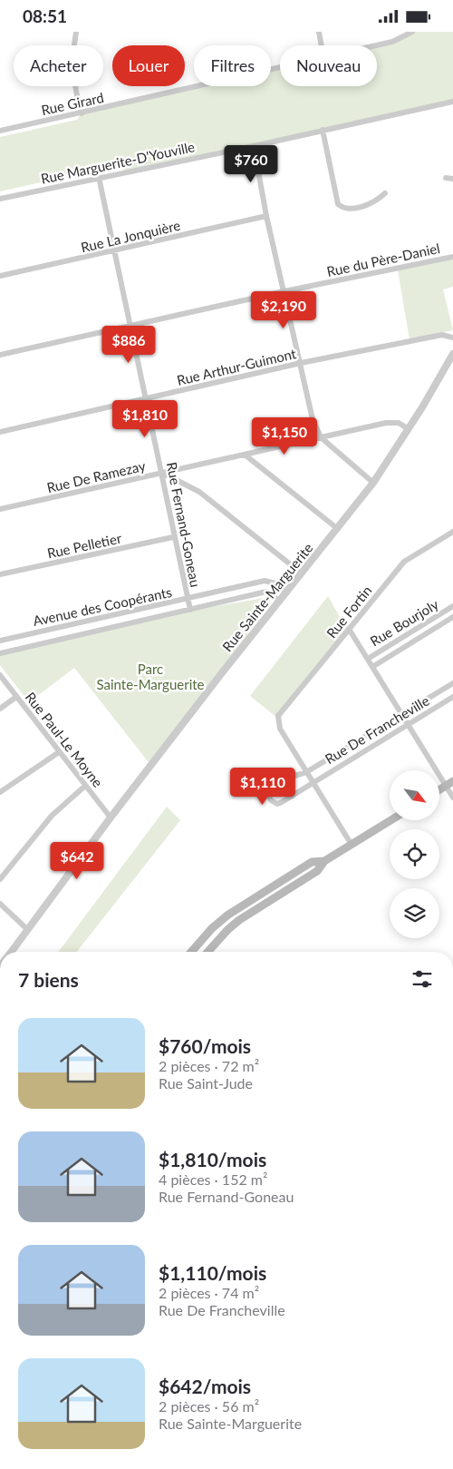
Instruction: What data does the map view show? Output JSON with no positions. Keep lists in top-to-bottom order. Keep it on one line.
{"streets":{"street":["Rue Girard","Rue Marguerite-D'Youville","Rue La Jonquière","Rue du Père-Daniel","Rue Arthur-Guimont","Rue De Ramezay","Rue Fernand-Goneau","Rue Pelletier","Rue Sainte-Marguerite","Avenue des Coopérants","Rue Fortin","Rue Bourjoly","Rue De Francheville","Rue Paul-Le Moyne"]},"crossings":[["Rue Marguerite-D'Youville","Rue Fernand-Goneau"],["Rue La Jonquière","Rue Fernand-Goneau"],["Rue du Père-Daniel","Rue Fernand-Goneau"],["Rue Arthur-Guimont","Rue Fernand-Goneau"],["Rue De Ramezay","Rue Fernand-Goneau"],["Rue De Ramezay","Rue Sainte-Marguerite"],["Rue Fernand-Goneau","Rue Pelletier"],["Rue Fernand-Goneau","Avenue des Coopérants"],["Rue Sainte-Marguerite","Avenue des Coopérants"],["Rue Sainte-Marguerite","Rue Paul-Le Moyne"],["Rue Fortin","Rue De Francheville"]],"parks":["Parc Sainte-Marguerite"],"north":"bottom right","page":{"status":"08:51","chip":["Acheter","Louer","Filtres","Nouveau"],"price":["$760","$2,190","$886","$1,810","$1,150","$1,110","$642"],"heading":"7 biens","list":[{"name":"$760/mois","note":"2 pièces · 72 m² · Rue Saint-Jude"},{"name":"$1,810/mois","note":"4 pièces · 152 m² · Rue Fernand-Goneau"},{"name":"$1,110/mois","note":"2 pièces · 74 m² · Rue De Francheville"},{"name":"$642/mois","note":"2 pièces · 56 m² · Rue Sainte-Marguerite"}]}}
